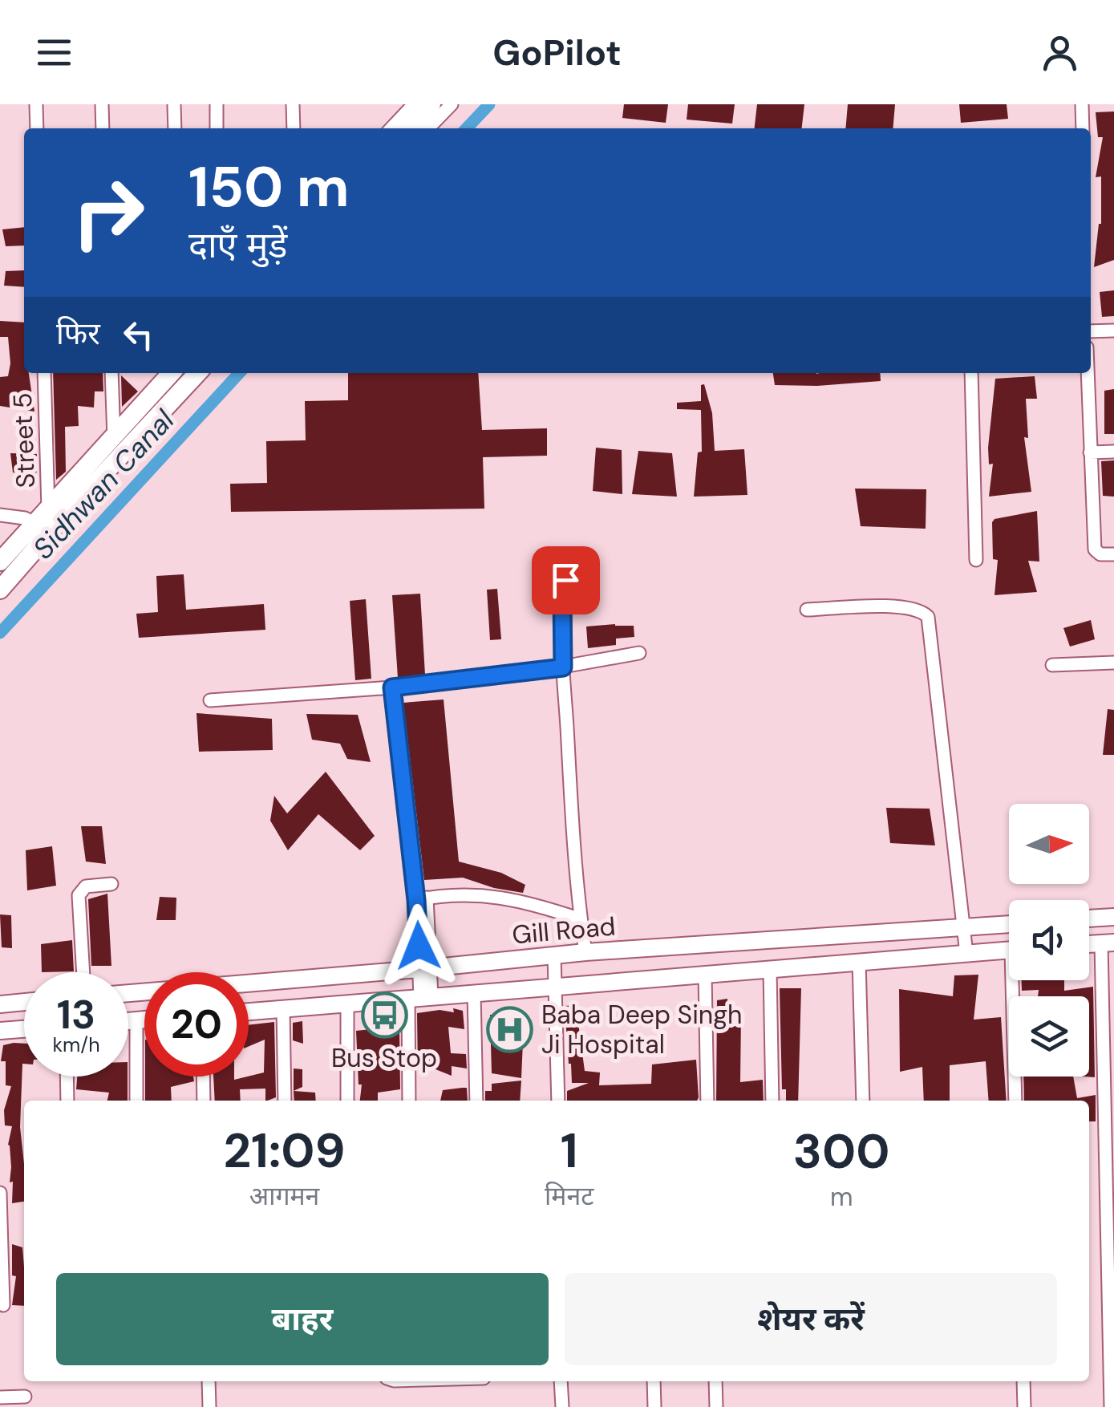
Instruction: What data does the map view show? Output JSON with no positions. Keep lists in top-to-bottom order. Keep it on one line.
{"streets":{"main road":["Gill Road"],"street":["Street 5"]},"water":["Sidhwan Canal"],"places":{"bus stop":["Bus Stop"],"hospital":["Baba Deep Singh Ji Hospital"]},"north":"right","page":{"header":"GoPilot","turn":["150 m","दाएँ मुड़ें"],"then":"फिर","speed":"13 km/h","limit":"20","eta":["21:09","आगमन","1","मिनट","300","m"],"buttons":["बाहर","शेयर करें"]}}
